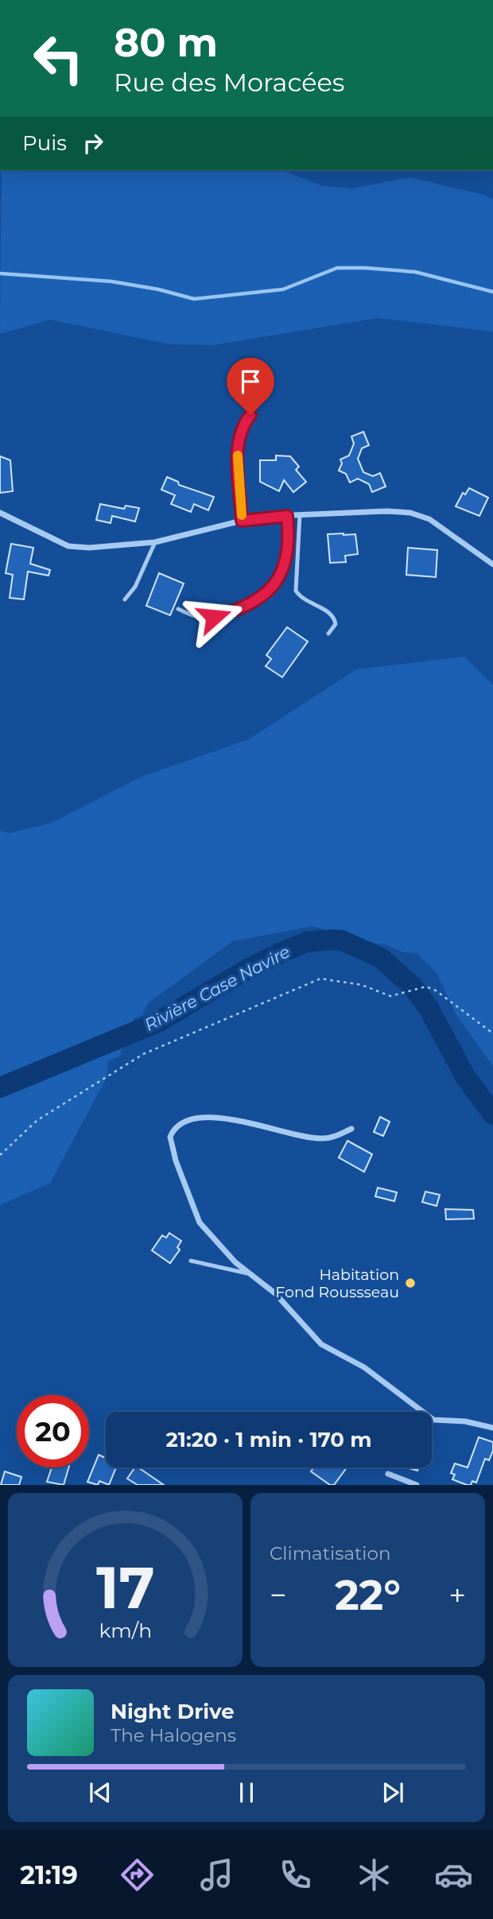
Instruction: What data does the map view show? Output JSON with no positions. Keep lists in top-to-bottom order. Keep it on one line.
{"water":["Rivière Case Navire"],"places":["Habitation Fond Roussseau"],"page":{"turn":["80 m","Rue des Moracées"],"then":"Puis","limit":"20","trip":"21:20 · 1 min · 170 m","tile":"Climatisation","heat":["−","22°","+"],"song":["Night Drive","The Halogens"],"tabs":"21:19","gauge":["17","km/h"]}}
